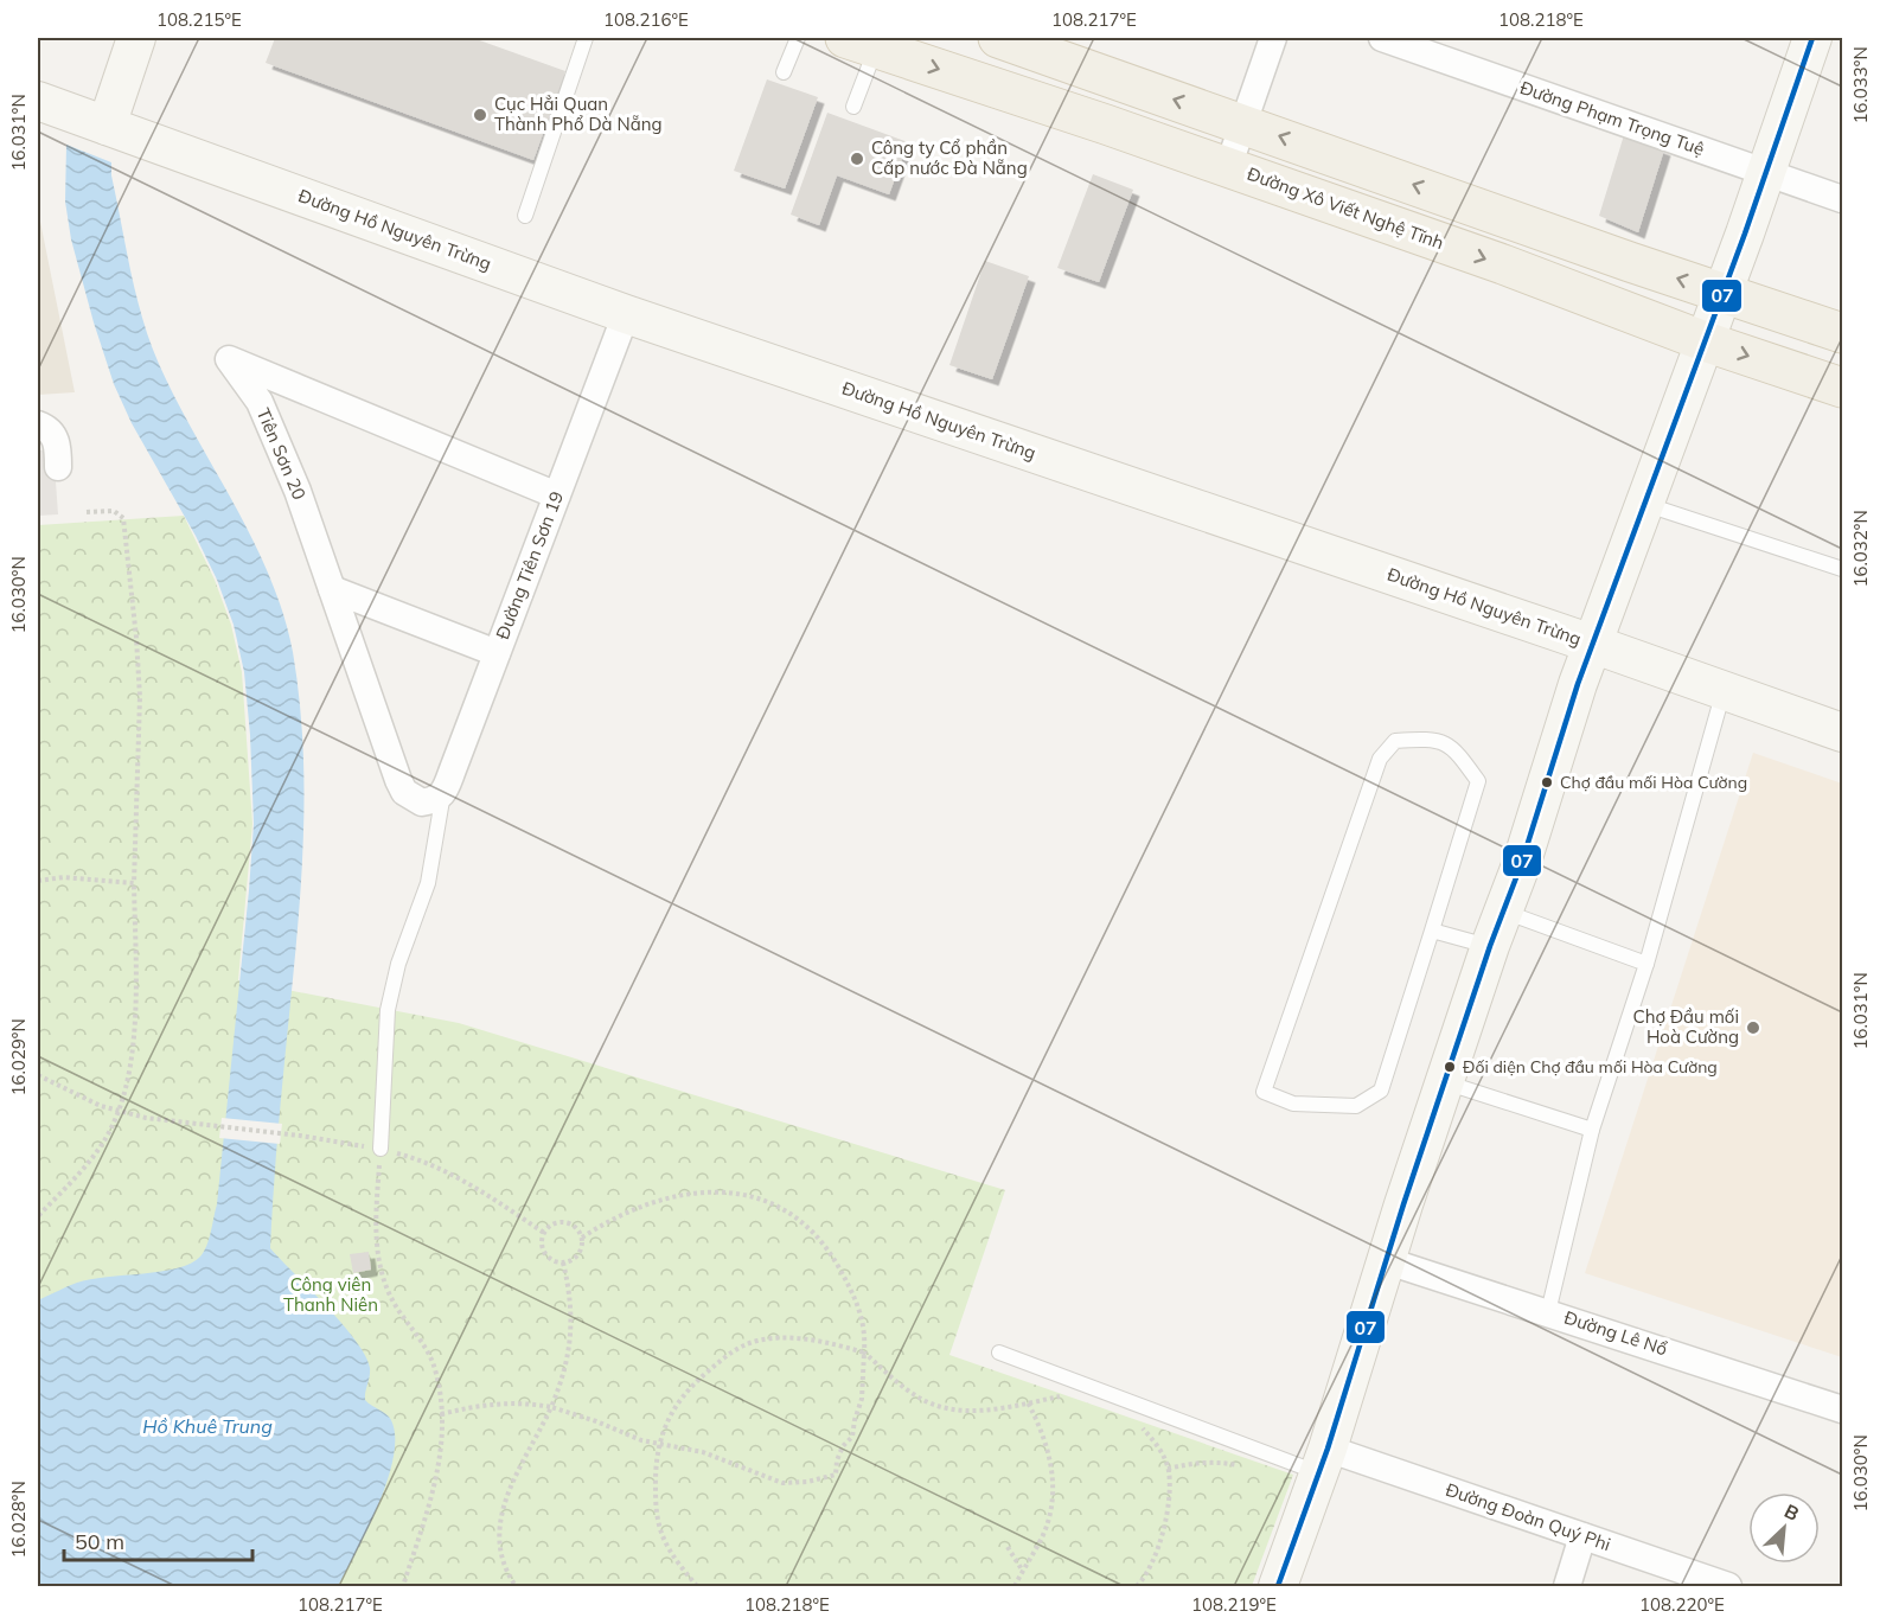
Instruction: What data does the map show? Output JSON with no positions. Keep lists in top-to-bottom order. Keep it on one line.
{"streets":{"main road":["Đường Xô Viết Nghệ Tĩnh"],"street":["Đường Phạm Trọng Tuệ","Đường Hồ Nguyên Trừng","Tiên Sơn 20","Đường Tiên Sơn 19","Đường Lê Nổ","Đường Đoàn Quý Phi"]},"crossings":[["Đường Hồ Nguyên Trừng","Đường Tiên Sơn 19"],["Tiên Sơn 20","Đường Tiên Sơn 19"]],"water":["Hồ Khuê Trung"],"parks":["Công viên Thanh Niên"],"places":["Cục Hẳi Quan Thành Phổ Dà Nẵng","Công ty Cổ phần Cấp nước Đà Nẵng","Chợ đầu mối Hòa Cường","Chợ Đầu mối Hoà Cường","Đối diện Chợ đầu mối Hòa Cường"],"lines":["transit line 07"],"scale_bar":"50 m","north":"top right","coordinates":["108.215°E","108.216°E","108.217°E","108.218°E","16.033°N","16.031°N","16.032°N","16.030°N","16.029°N","16.028°N","108.219°E","108.220°E"]}
